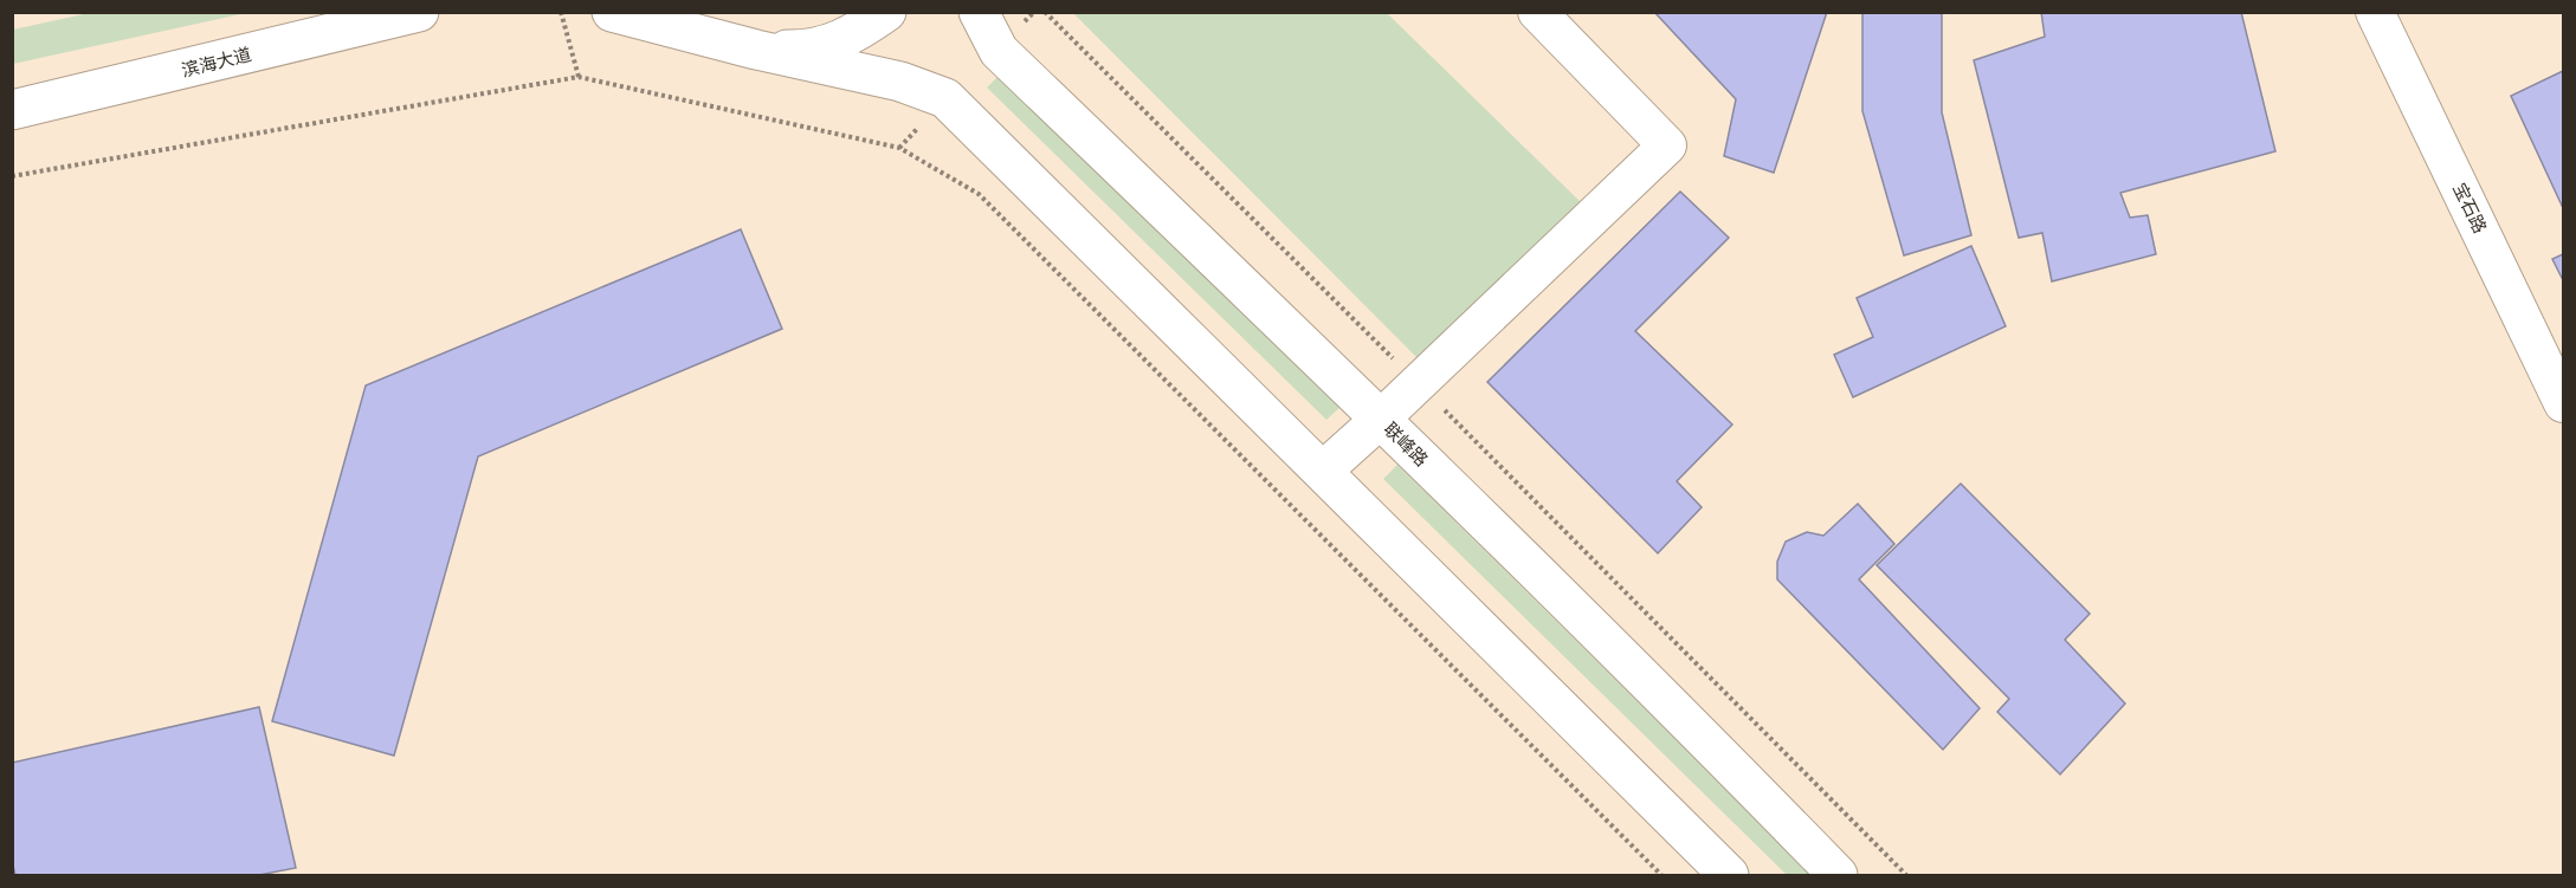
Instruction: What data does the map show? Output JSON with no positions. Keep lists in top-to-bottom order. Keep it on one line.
{"streets":{"main road":["滨海大道","联峰路"],"street":["宝石路"]}}
